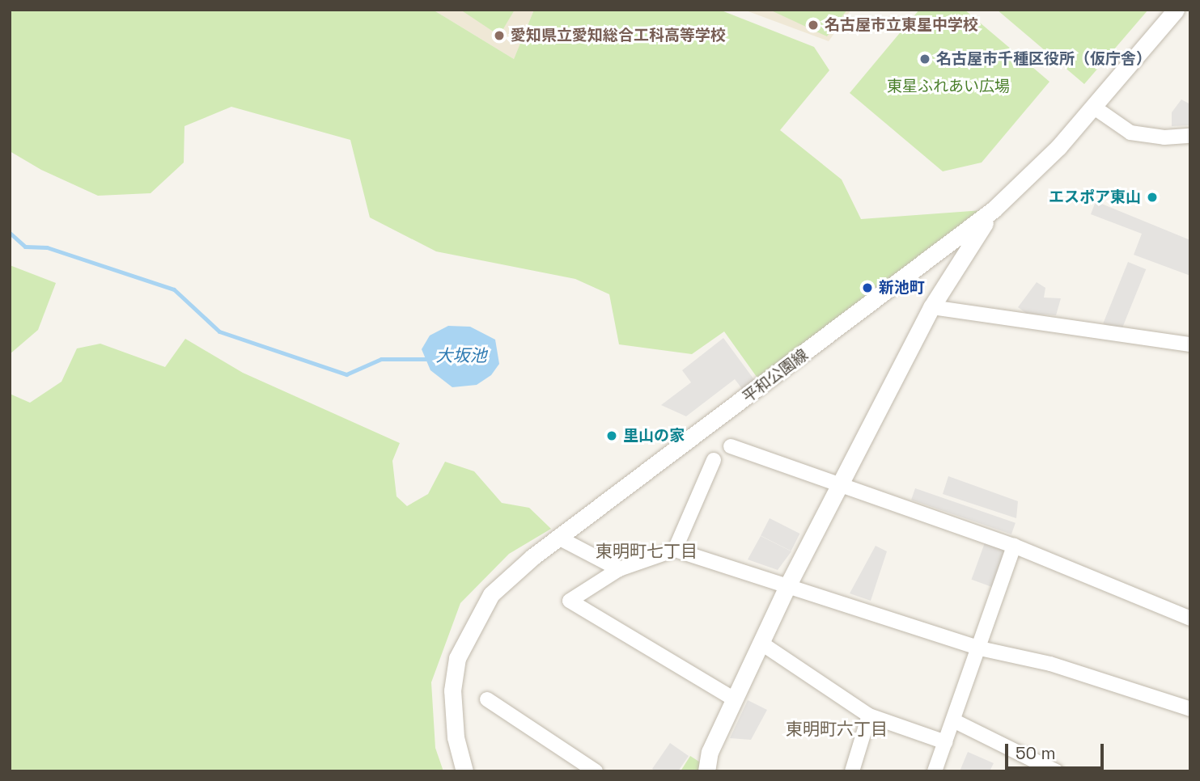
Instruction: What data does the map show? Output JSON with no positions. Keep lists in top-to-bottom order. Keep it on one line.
{"streets":{"street":["平和公園線"]},"districts":["東明町七丁目","東明町六丁目"],"water":["大坂池"],"parks":["東星ふれあい広場"],"places":["名古屋市立東星中学校","愛知県立愛知総合工科高等学校","名古屋市千種区役所（仮庁舎）","エスポア東山","新池町","里山の家"],"scale_bar":"50 m"}
